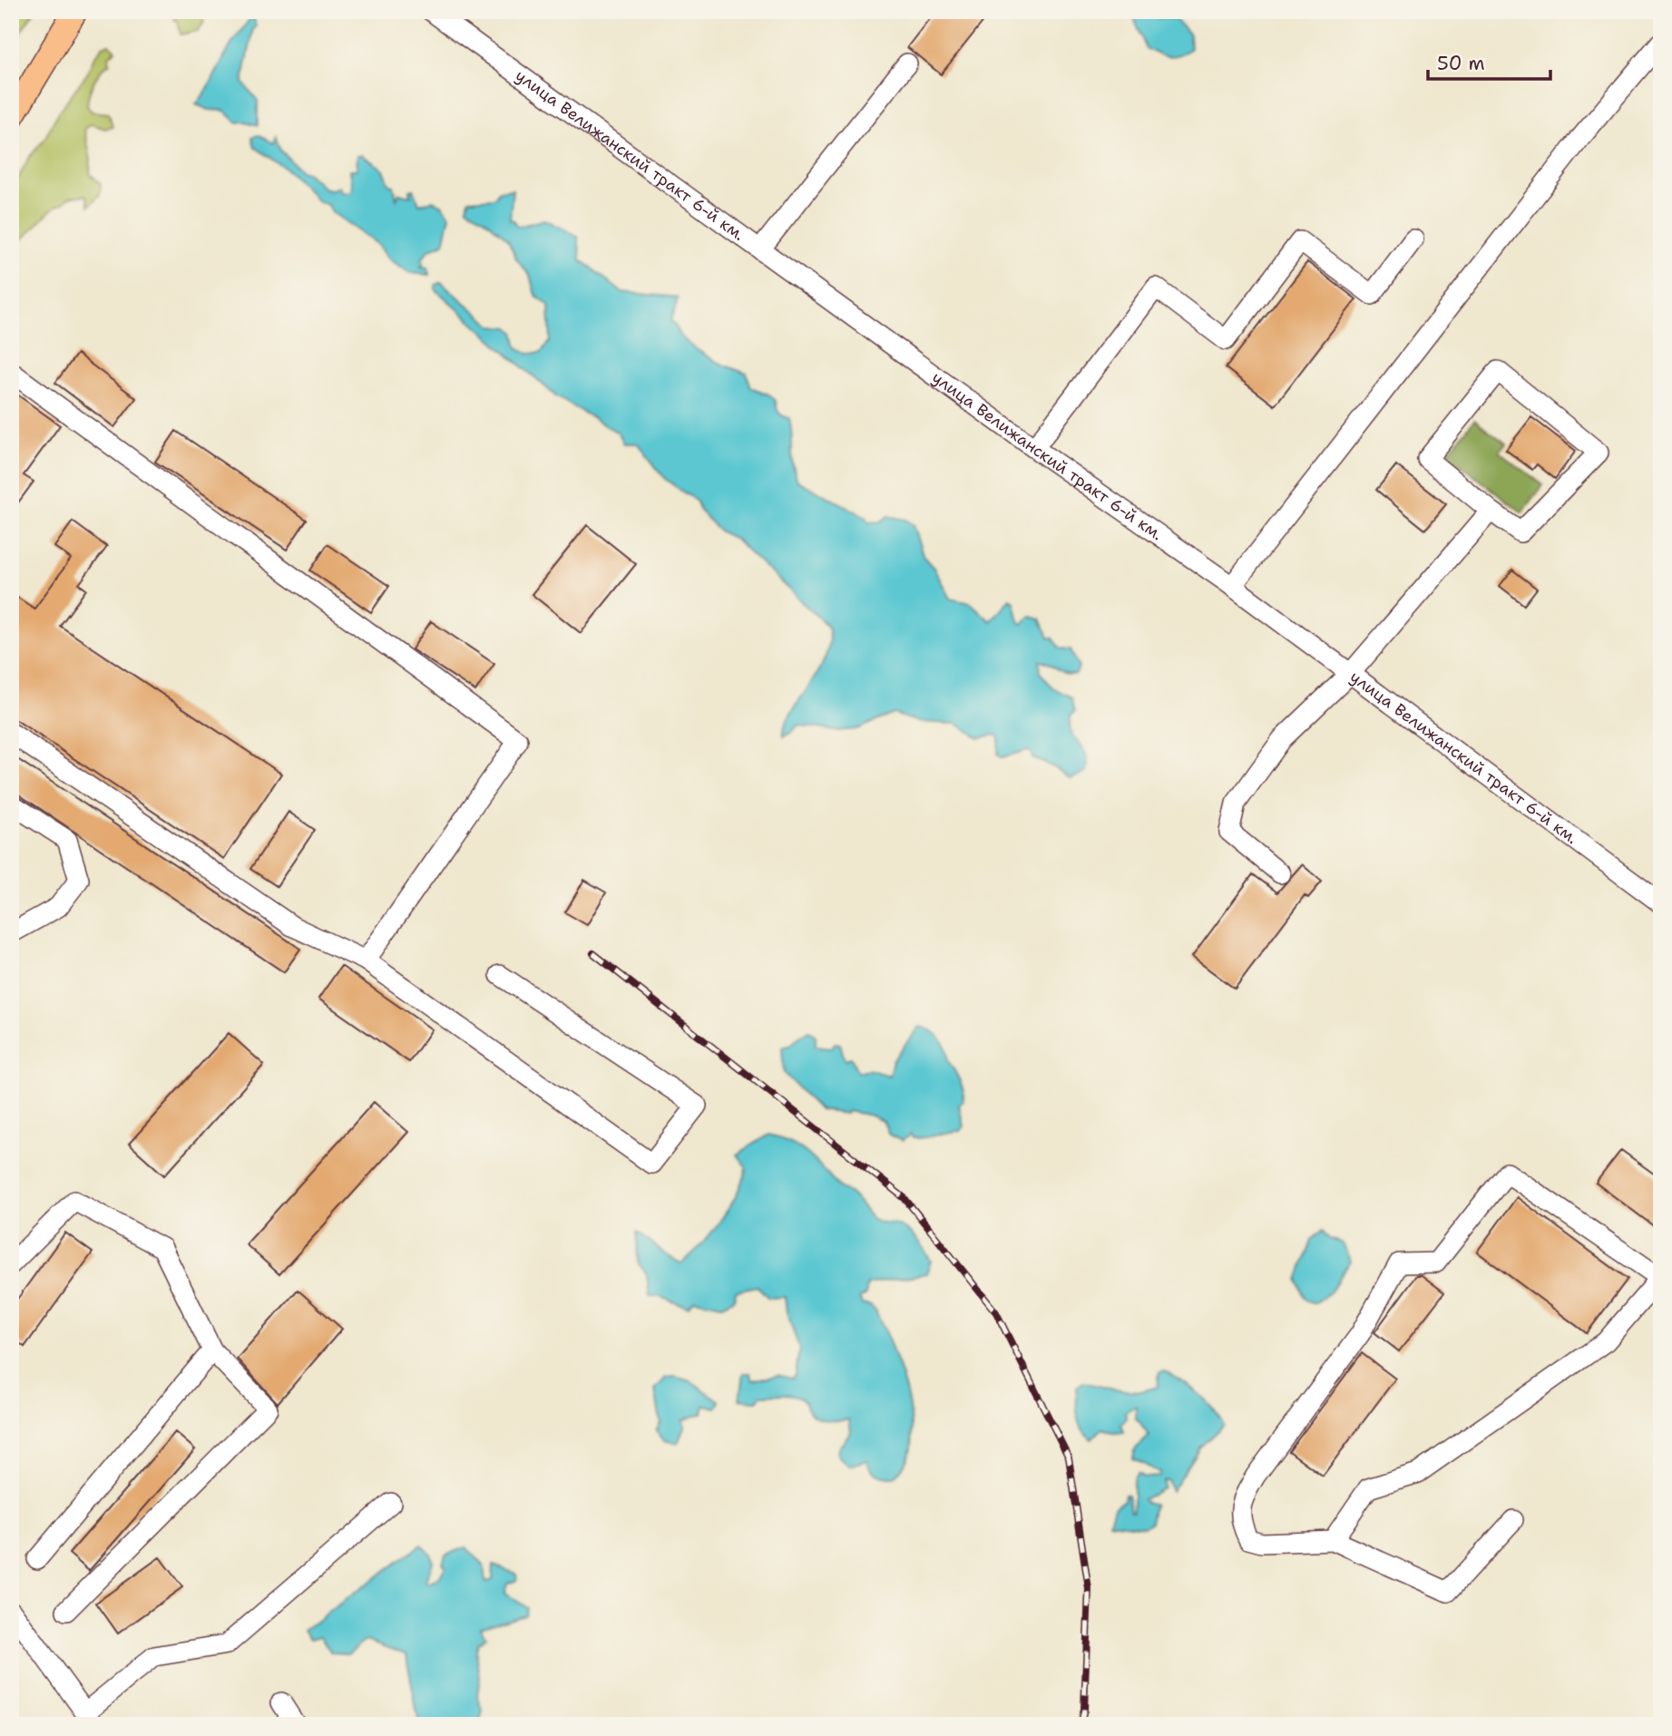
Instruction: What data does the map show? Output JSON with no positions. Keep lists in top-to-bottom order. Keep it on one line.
{"streets":{"street":["улица Велижанский тракт 6-й км."]},"scale_bar":"50 m"}
